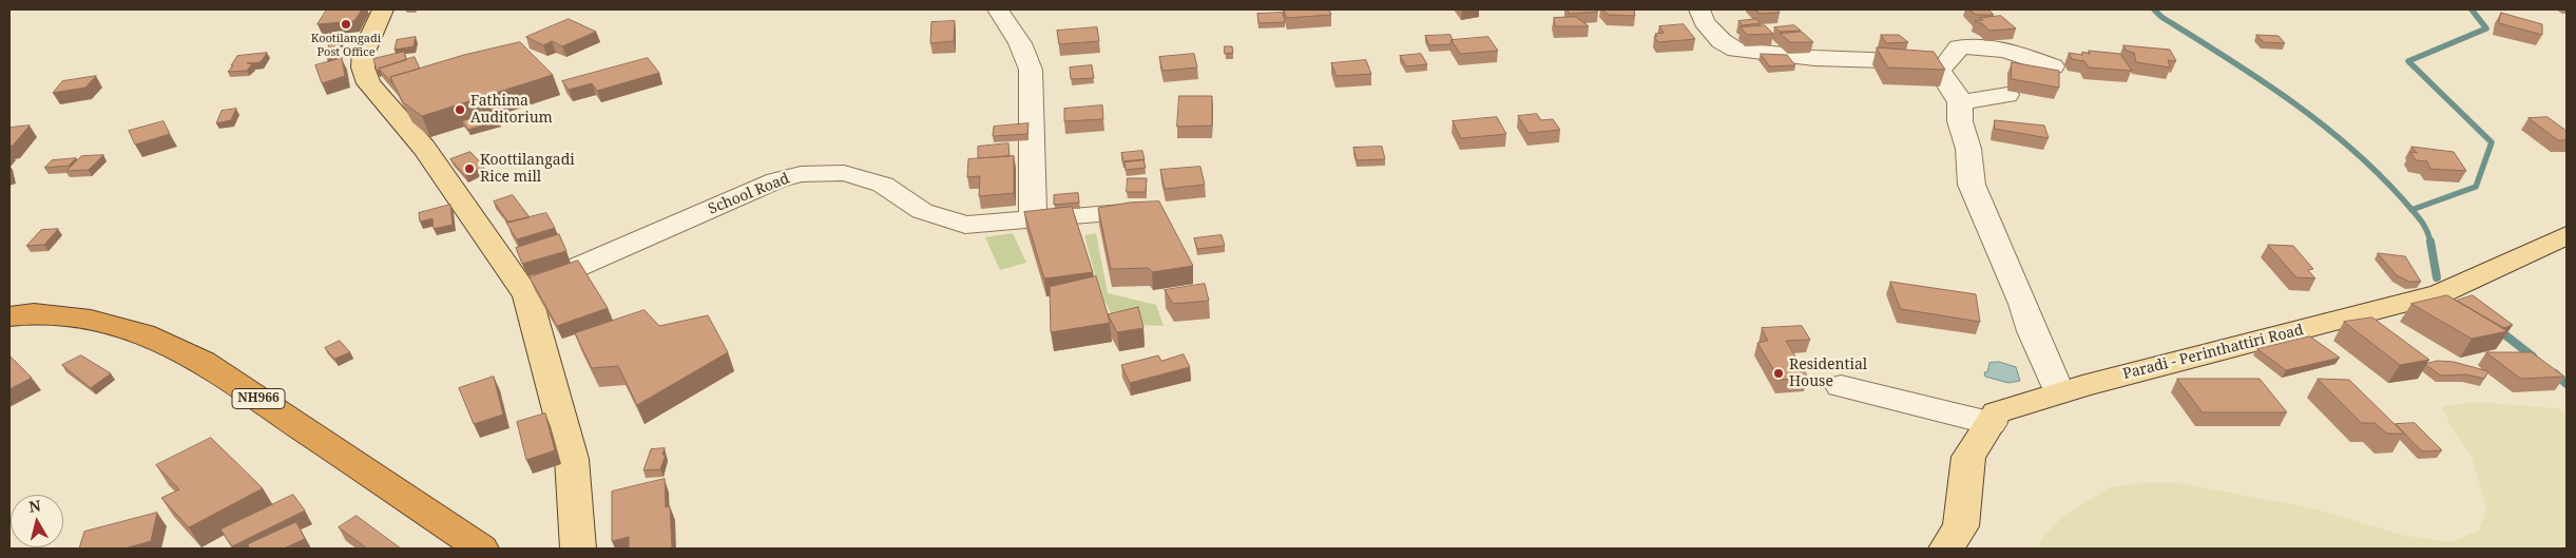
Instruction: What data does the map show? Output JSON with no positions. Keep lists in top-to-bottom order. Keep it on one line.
{"streets":{"highway":["NH966"],"main road":["Paradi - Perinthattiri Road"],"street":["School Road"]},"places":["Kootilangadi Post Office","Fathima Auditorium","Koottilangadi Rice mill","Residential House"],"north":"top"}
